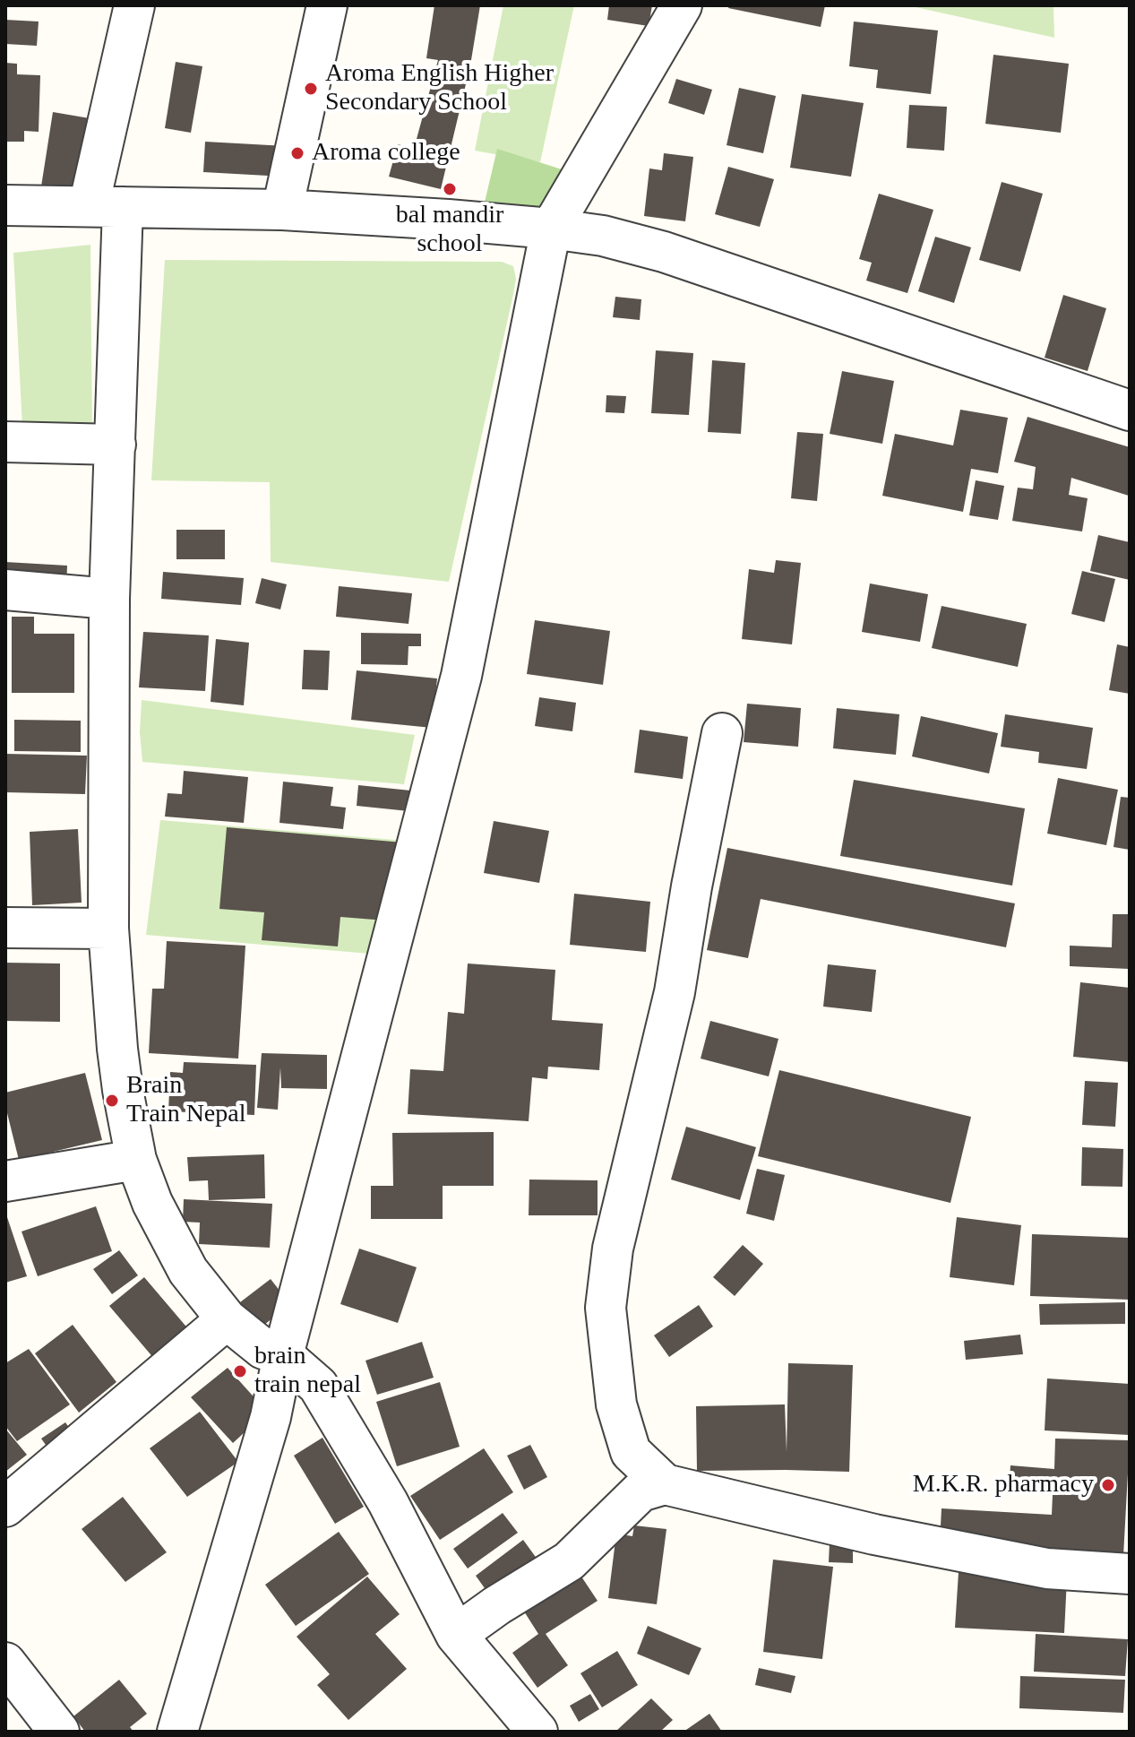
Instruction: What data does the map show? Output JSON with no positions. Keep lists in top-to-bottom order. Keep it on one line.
{"places":["Aroma English Higher Secondary School","Aroma college","bal mandir school","Brain Train Nepal","brain train nepal","M.K.R. pharmacy"]}
